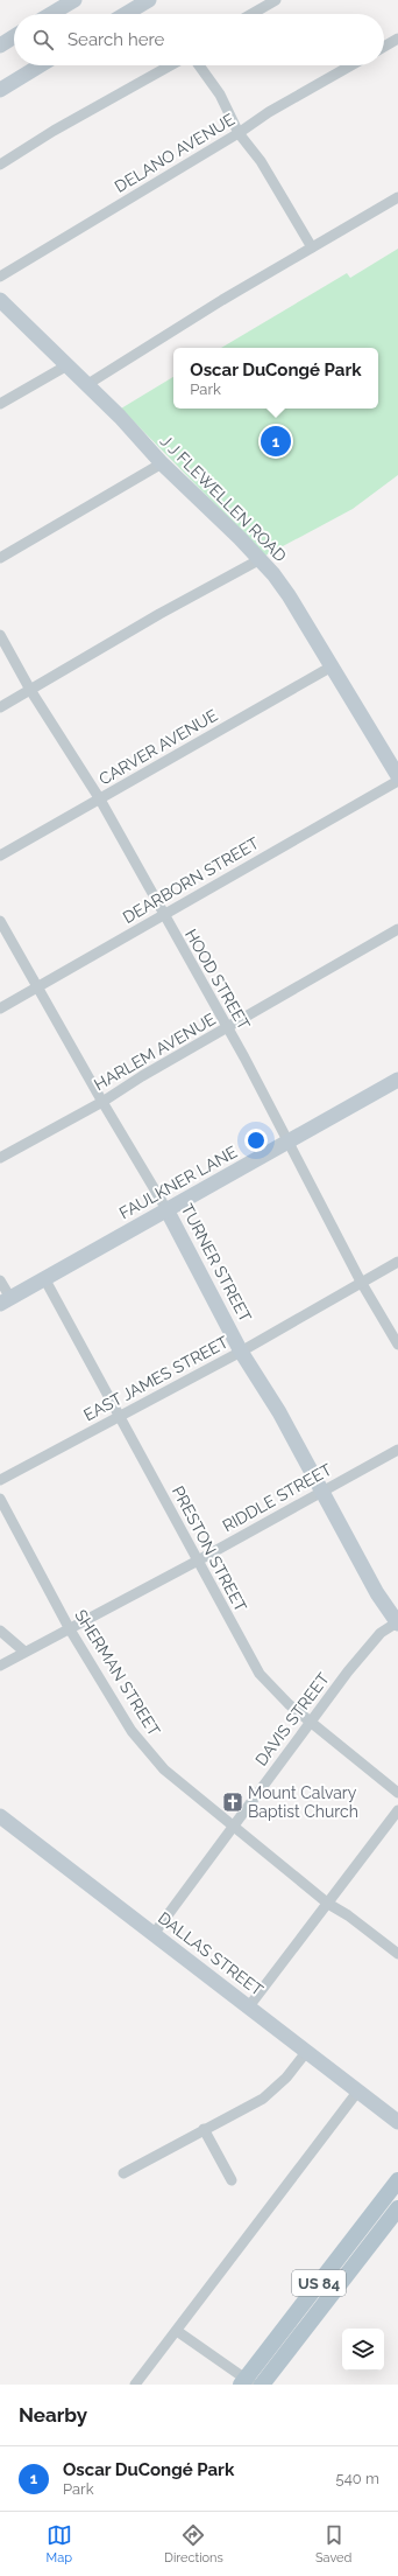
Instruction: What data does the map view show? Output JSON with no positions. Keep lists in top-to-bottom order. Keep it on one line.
{"streets":{"main road":["US 84"],"street":["DELANO AVENUE","J J FLEWELLEN ROAD","CARVER AVENUE","DEARBORN STREET","HOOD STREET","HARLEM AVENUE","FAULKNER LANE","TURNER STREET","EAST JAMES STREET","RIDDLE STREET","PRESTON STREET","SHERMAN STREET","DAVIS STREET","DALLAS STREET"]},"crossings":[["J J FLEWELLEN ROAD","CARVER AVENUE"],["CARVER AVENUE","HOOD STREET"],["DEARBORN STREET","HOOD STREET"],["DEARBORN STREET","TURNER STREET"],["HOOD STREET","HARLEM AVENUE"],["HOOD STREET","FAULKNER LANE"],["HOOD STREET","EAST JAMES STREET"],["HARLEM AVENUE","TURNER STREET"],["FAULKNER LANE","TURNER STREET"],["FAULKNER LANE","PRESTON STREET"],["TURNER STREET","EAST JAMES STREET"],["TURNER STREET","RIDDLE STREET"],["TURNER STREET","DAVIS STREET"],["EAST JAMES STREET","PRESTON STREET"],["RIDDLE STREET","PRESTON STREET"],["RIDDLE STREET","SHERMAN STREET"],["PRESTON STREET","DAVIS STREET"],["SHERMAN STREET","DAVIS STREET"],["DAVIS STREET","DALLAS STREET"]],"places":{"church":["Mount Calvary Baptist Church"]},"page":{"search":"Search here","popup":["Oscar DuCongé Park","Park"],"pins":"1","heading":"Nearby","list":[{"mark":"1","name":"Oscar DuCongé Park","note":"Park","value":"540 m"}],"nav":["Map","Directions","Saved"]}}
